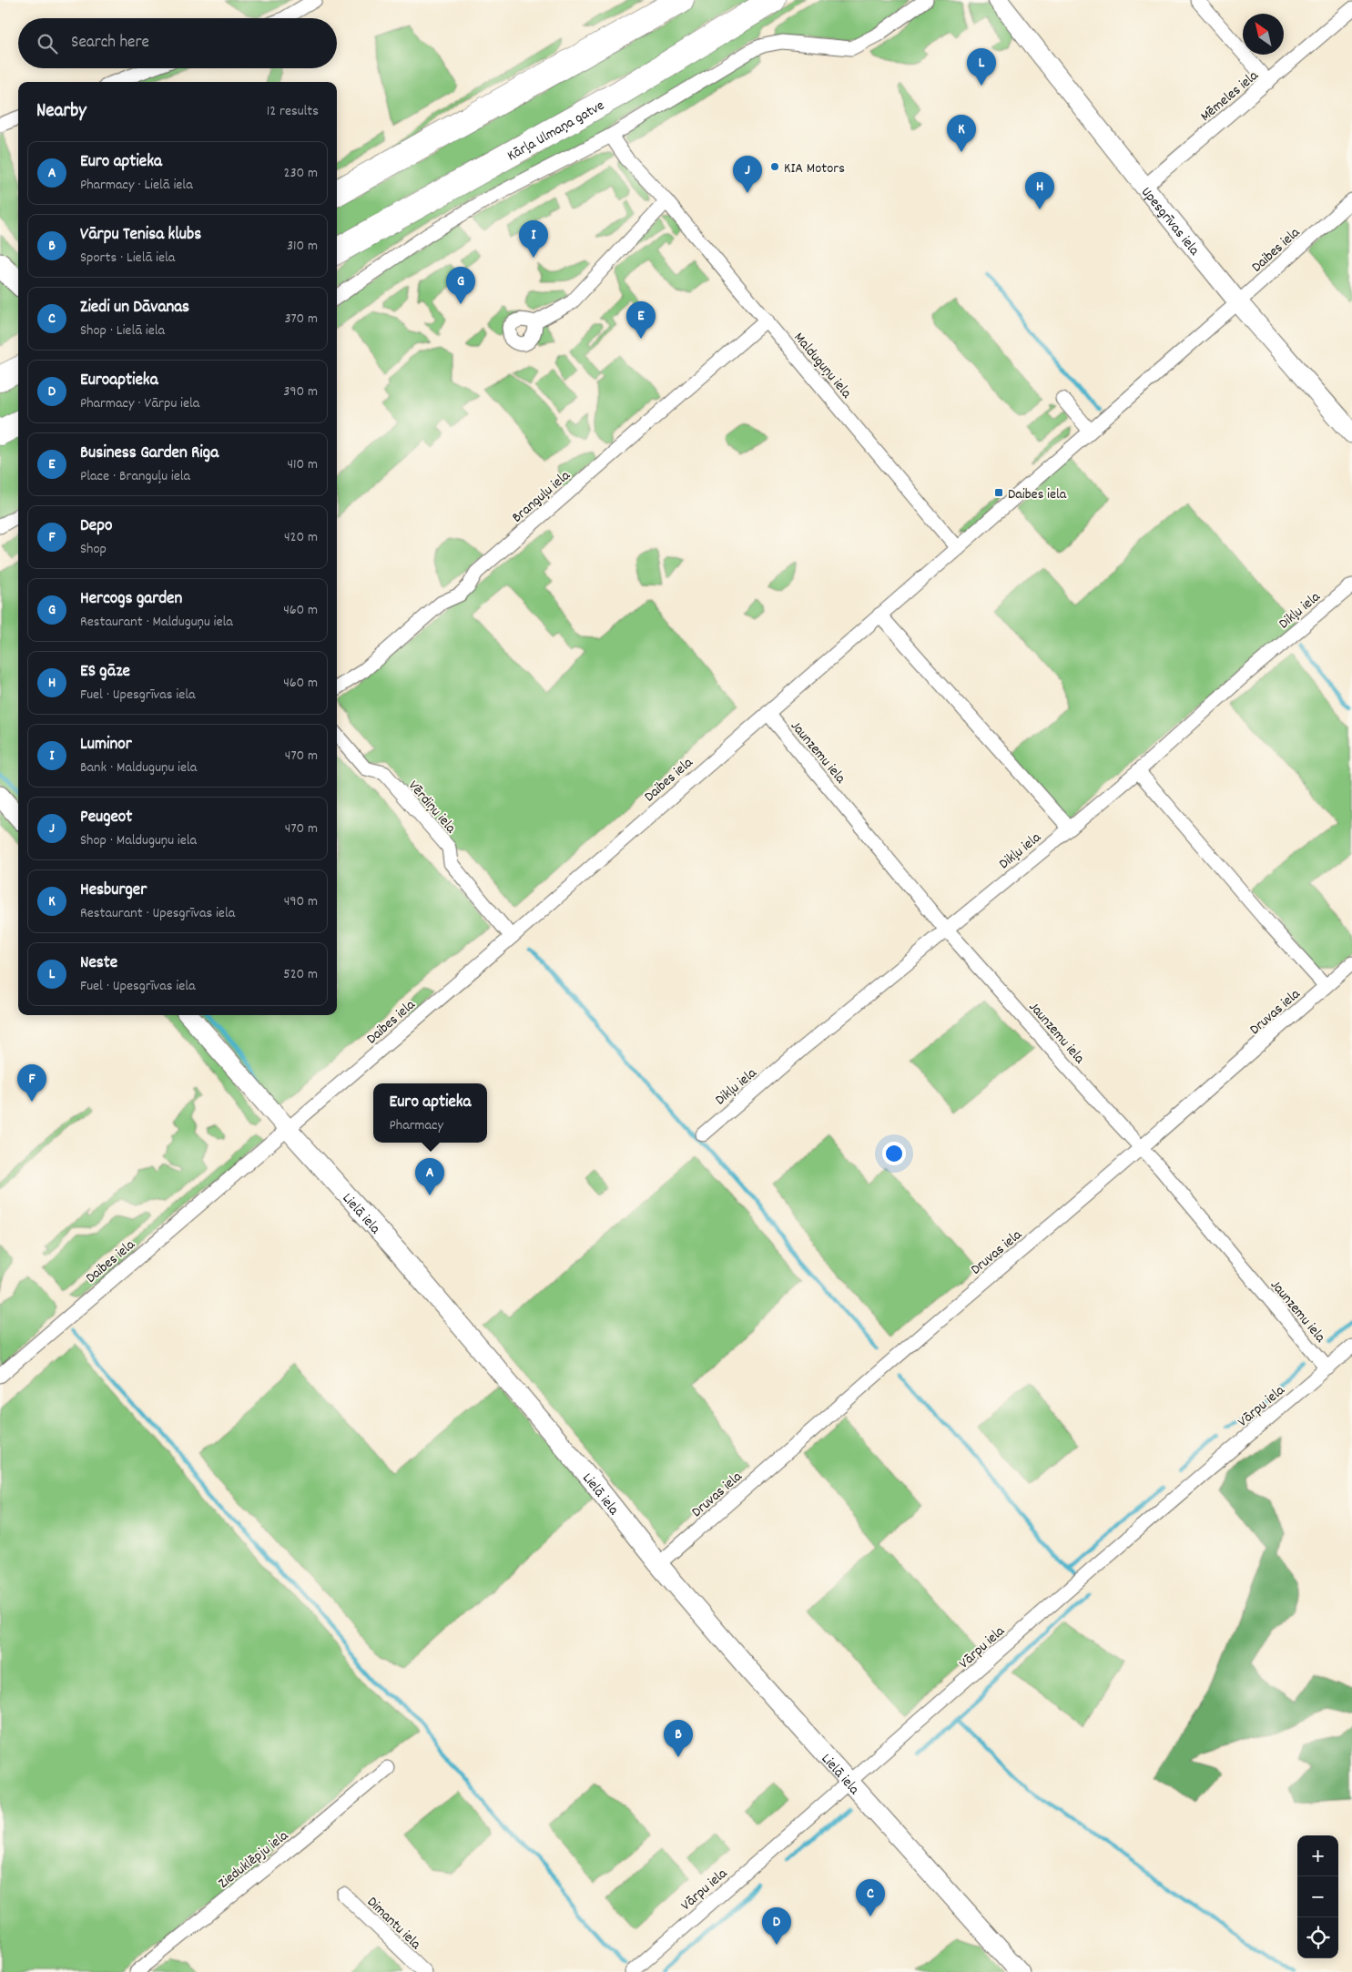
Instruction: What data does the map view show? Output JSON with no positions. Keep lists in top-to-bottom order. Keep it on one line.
{"streets":{"highway":["Kārļa Ulmaņa gatve"],"street":["Mēmeles iela","Upesgrīvas iela","Daibes iela","Malduguņu iela","Branguļu iela","Dikļu iela","Jaunzemu iela","Vērdiņu iela","Druvas iela","Lielā iela","Vārpu iela","Zieduklēpju iela","Dimantu iela"]},"crossings":[["Mēmeles iela","Upesgrīvas iela"],["Upesgrīvas iela","Daibes iela"],["Daibes iela","Malduguņu iela"],["Daibes iela","Jaunzemu iela"],["Daibes iela","Vērdiņu iela"],["Daibes iela","Lielā iela"],["Malduguņu iela","Branguļu iela"],["Dikļu iela","Jaunzemu iela"],["Jaunzemu iela","Druvas iela"],["Jaunzemu iela","Vārpu iela"],["Druvas iela","Lielā iela"],["Lielā iela","Vārpu iela"]],"places":{"other":["KIA Motors"],"transit":["Daibes iela"]},"north":"top left","page":{"search":"Search here","pins":["L","K","J","H","I","G","E","F","A","B","C","D"],"heading":["Nearby","12 results"],"list":[{"mark":"A","name":"Euro aptieka","note":"Pharmacy · Lielā iela","value":"230 m"},{"mark":"B","name":"Vārpu Tenisa klubs","note":"Sports · Lielā iela","value":"310 m"},{"mark":"C","name":"Ziedi un Dāvanas","note":"Shop · Lielā iela","value":"370 m"},{"mark":"D","name":"Euroaptieka","note":"Pharmacy · Vārpu iela","value":"390 m"},{"mark":"E","name":"Business Garden Riga","note":"Place · Branguļu iela","value":"410 m"},{"mark":"F","name":"Depo","note":"Shop","value":"420 m"},{"mark":"G","name":"Hercogs garden","note":"Restaurant · Malduguņu iela","value":"460 m"},{"mark":"H","name":"ES gāze","note":"Fuel · Upesgrīvas iela","value":"460 m"},{"mark":"I","name":"Luminor","note":"Bank · Malduguņu iela","value":"470 m"},{"mark":"J","name":"Peugeot","note":"Shop · Malduguņu iela","value":"470 m"},{"mark":"K","name":"Hesburger","note":"Restaurant · Upesgrīvas iela","value":"490 m"},{"mark":"L","name":"Neste","note":"Fuel · Upesgrīvas iela","value":"520 m"}],"popup":["Euro aptieka","Pharmacy"],"map_buttons":["+","−"]}}
